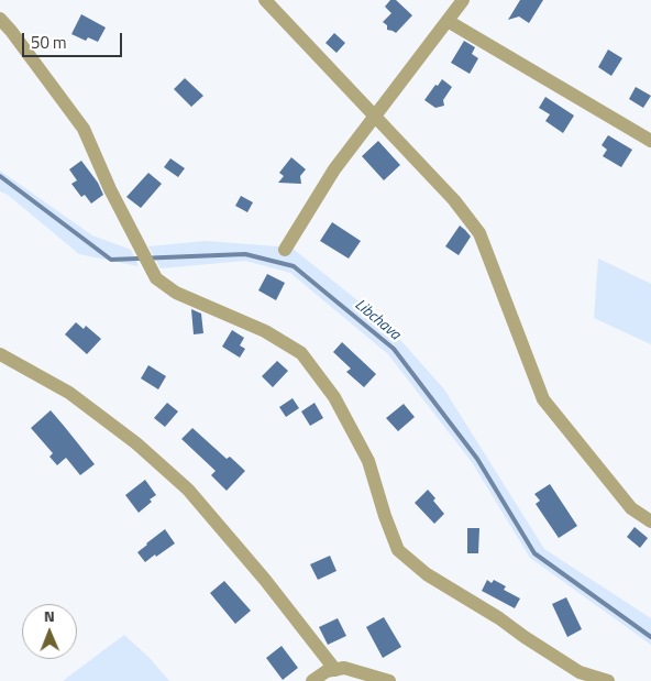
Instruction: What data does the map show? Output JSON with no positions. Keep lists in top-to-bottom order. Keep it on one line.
{"water":["Libchava"],"scale_bar":"50 m","north":"top"}
